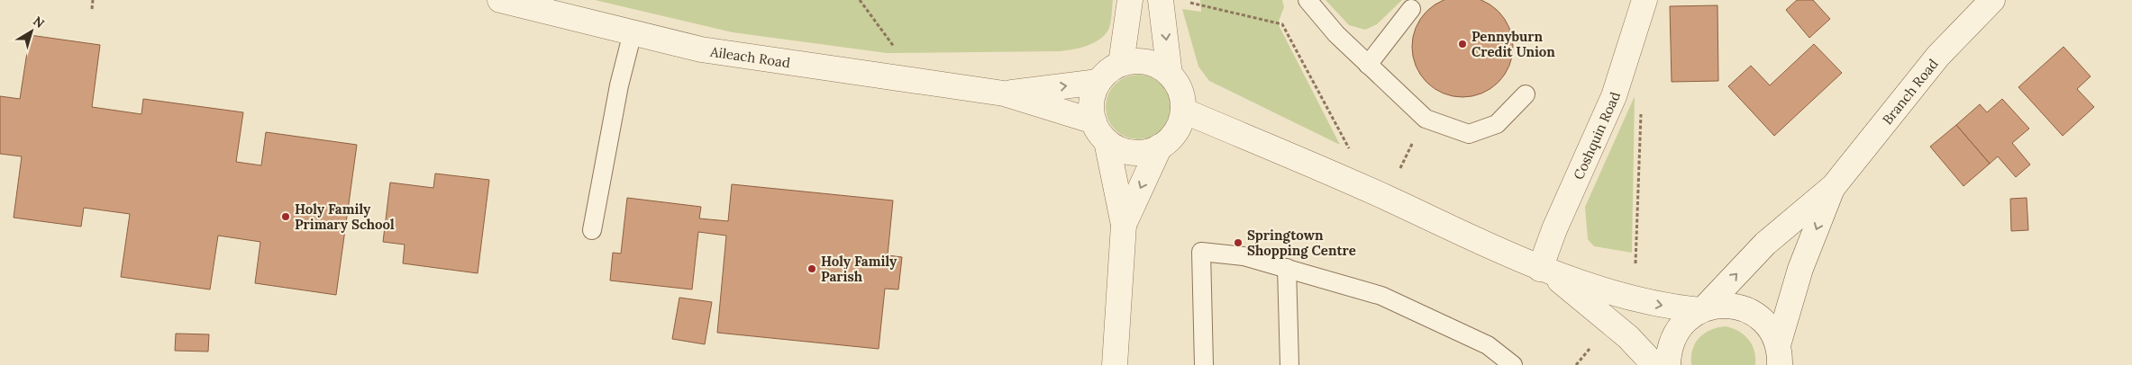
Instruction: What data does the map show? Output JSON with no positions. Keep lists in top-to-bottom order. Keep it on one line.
{"streets":{"street":["Aileach Road","Branch Road","Coshquin Road"]},"places":["Pennyburn Credit Union","Holy Family Primary School","Springtown Shopping Centre","Holy Family Parish"],"north":"top right"}
